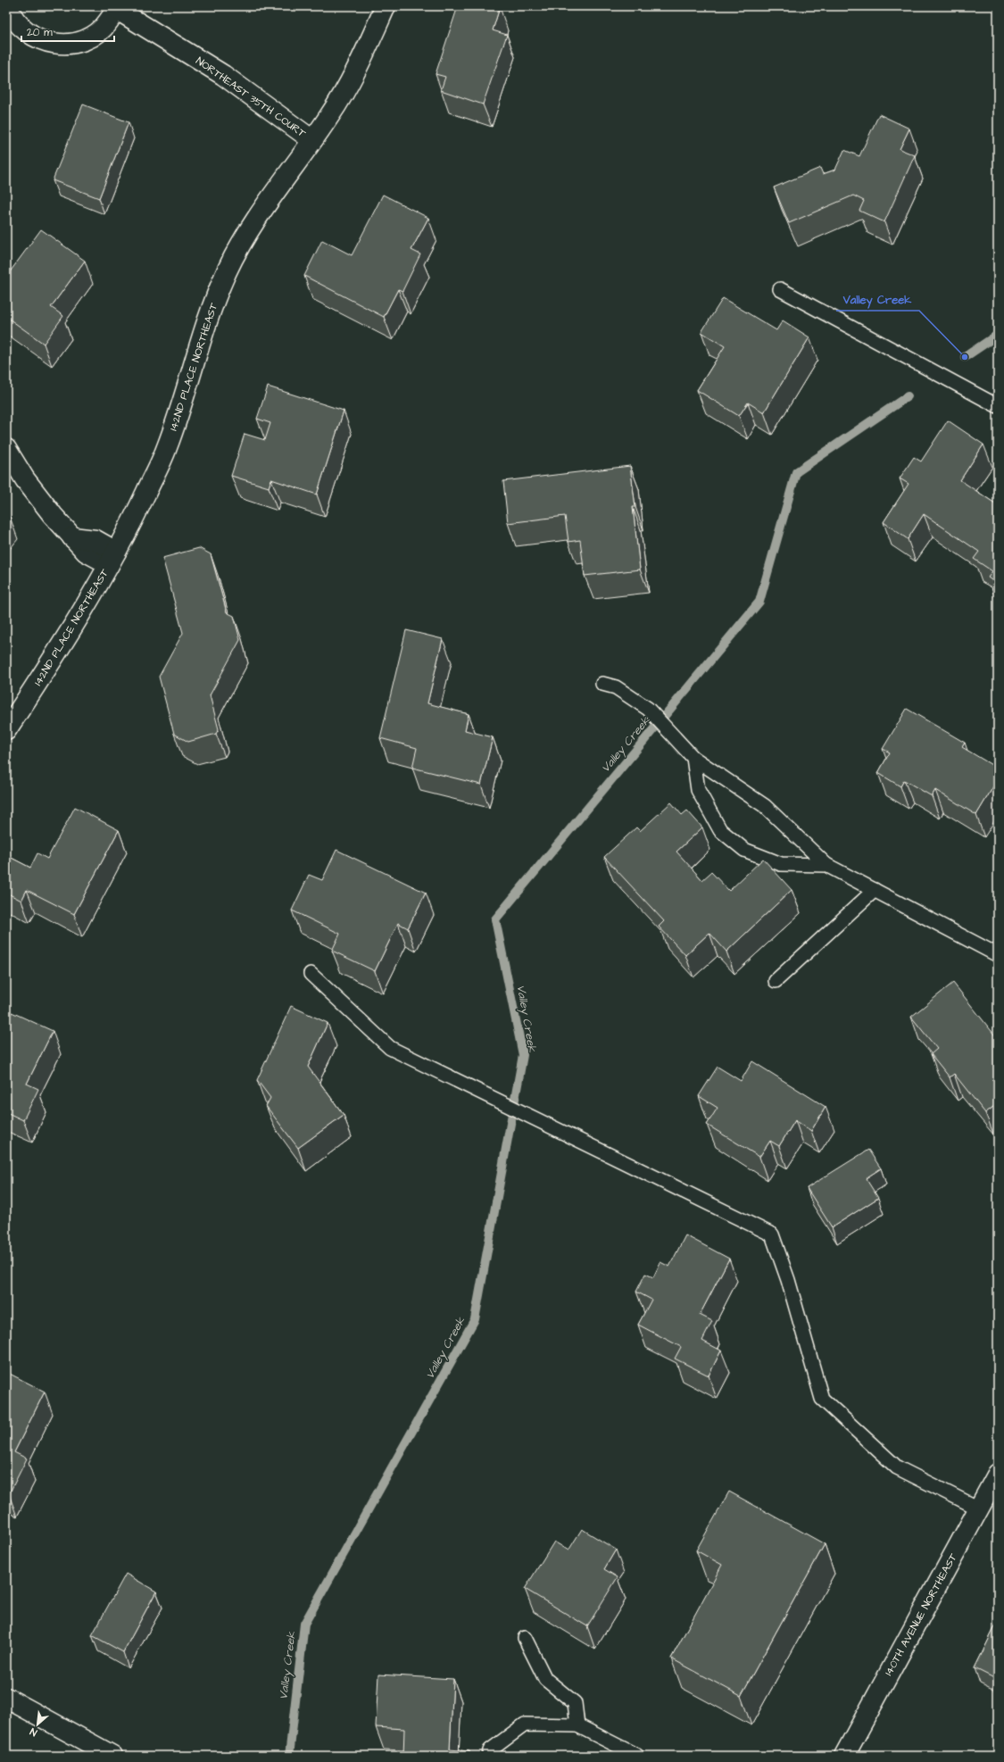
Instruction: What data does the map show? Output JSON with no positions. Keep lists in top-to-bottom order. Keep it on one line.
{"streets":{"street":["NORTHEAST 35TH COURT","142ND PLACE NORTHEAST","140TH AVENUE NORTHEAST"]},"crossings":[["NORTHEAST 35TH COURT","142ND PLACE NORTHEAST"]],"water":["Valley Creek"],"places":["Valley Creek"],"scale_bar":"20 m","north":"bottom left"}
